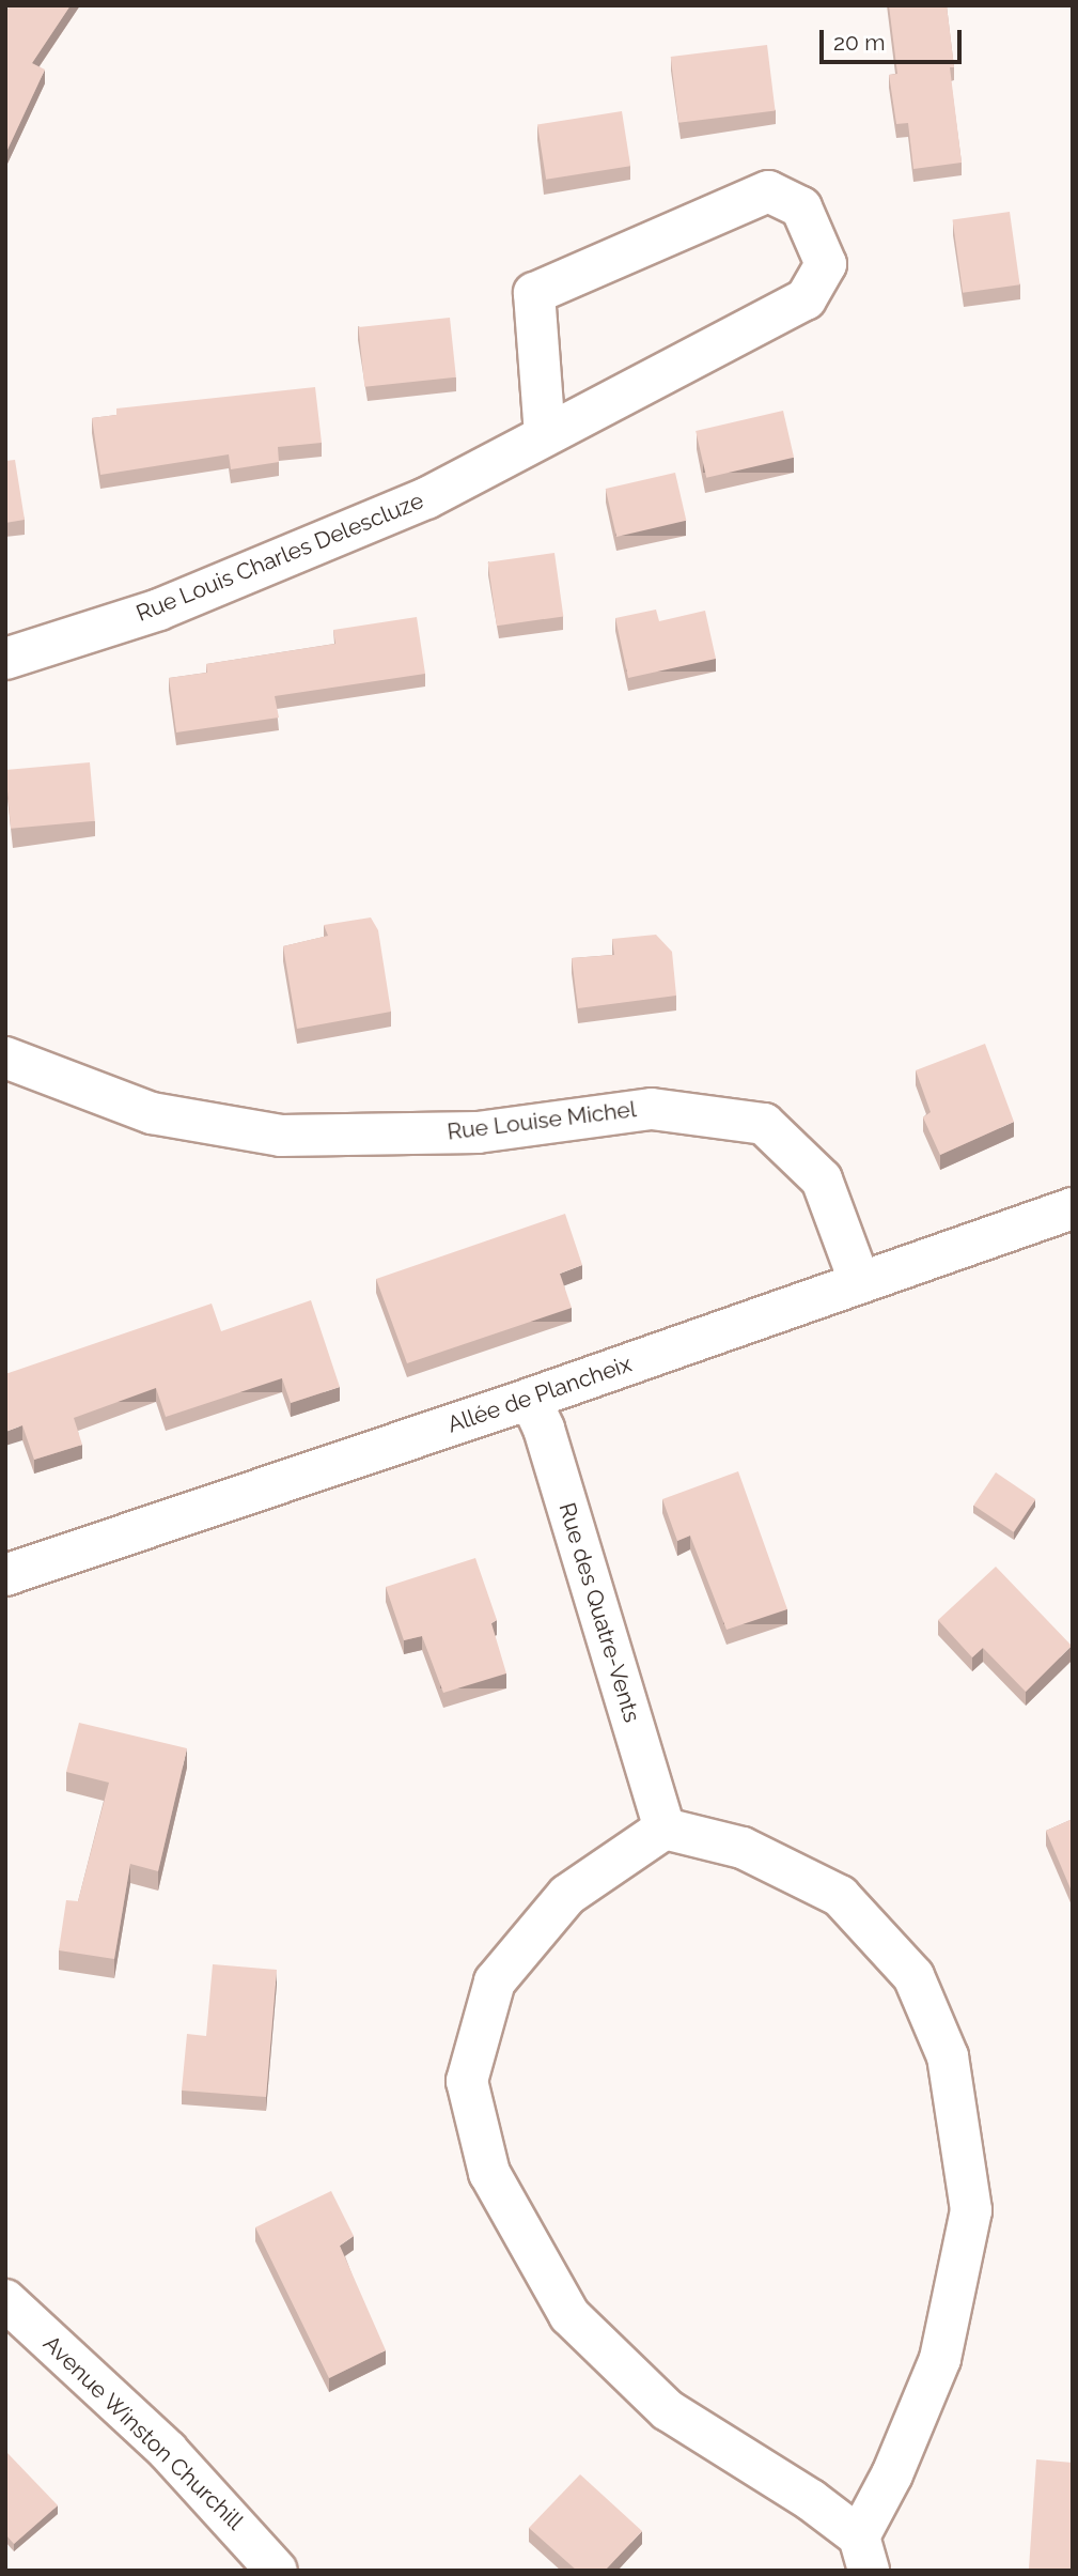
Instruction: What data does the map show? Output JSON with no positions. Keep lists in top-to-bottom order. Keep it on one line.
{"streets":{"street":["Rue Louis Charles Delescluze","Rue Louise Michel","Allée de Plancheix","Rue des Quatre-Vents","Avenue Winston Churchill"]},"crossings":[["Rue Louise Michel","Allée de Plancheix"],["Allée de Plancheix","Rue des Quatre-Vents"]],"scale_bar":"20 m"}
